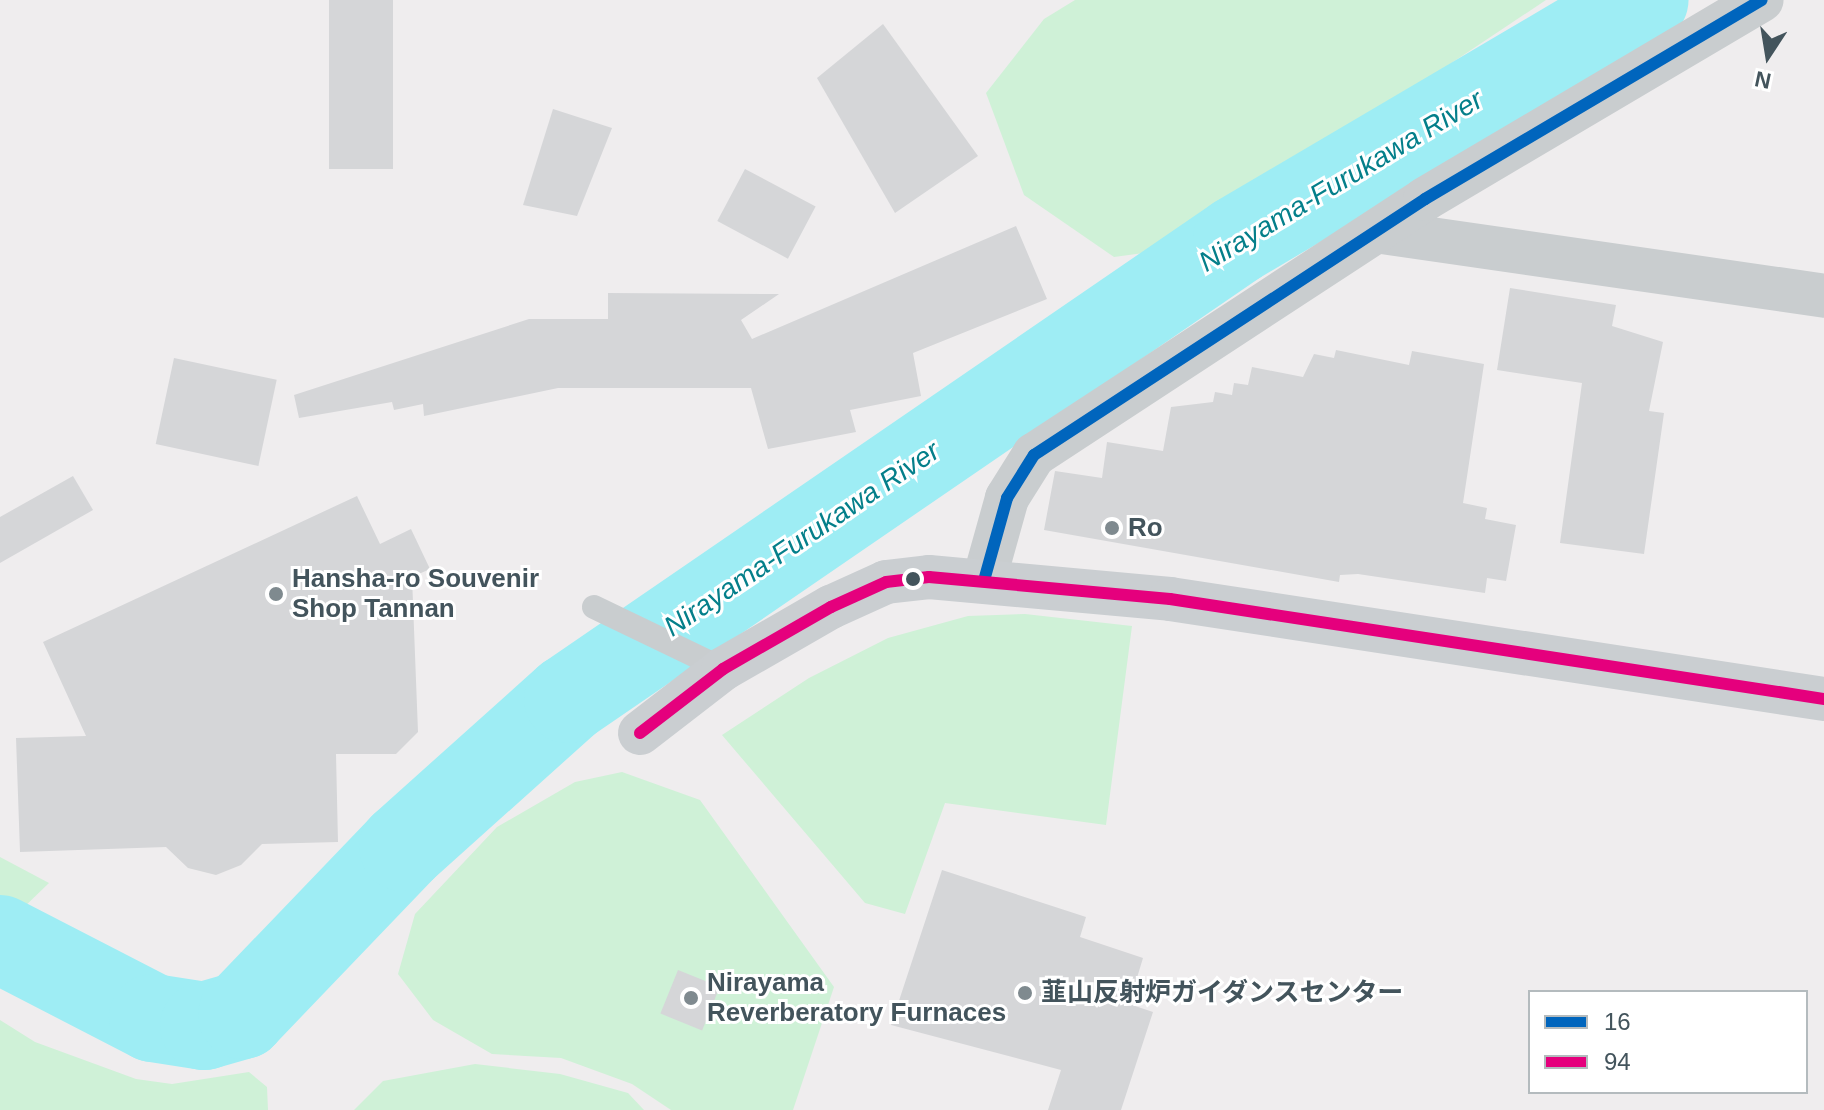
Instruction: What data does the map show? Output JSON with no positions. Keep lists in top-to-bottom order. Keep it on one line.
{"water":["Nirayama-Furukawa River"],"places":["Ro","Hansha-ro Souvenir Shop Tannan","韮山反射炉ガイダンスセンター","Nirayama Reverberatory Furnaces"],"lines":["transit line 16","transit line 94"],"legend":["16","94"],"north":"bottom"}
